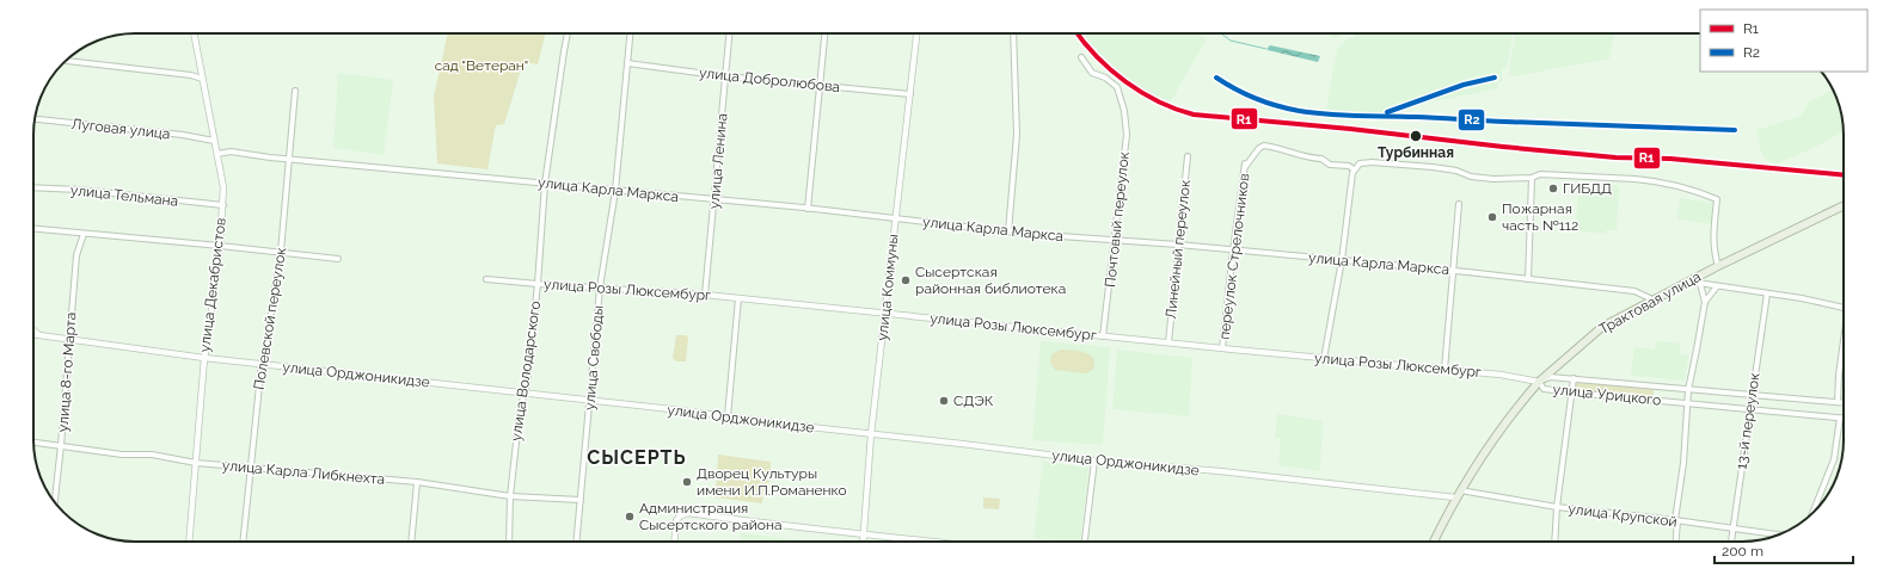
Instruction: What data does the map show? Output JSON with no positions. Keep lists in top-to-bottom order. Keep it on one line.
{"streets":{"main road":["Трактовая улица"],"street":["улица Добролюбова","Луговая улица","улица Ленина","улица Карла Маркса","улица Тельмана","Почтовый переулок","Линейный переулок","переулок Стрелочников","улица Декабристов","улица Коммуны","улица Розы Люксембург","Полевской переулок","улица Свободы","улица Володарского","улица 8-го Марта","улица Орджоникидзе","улица Урицкого","13-й переулок","улица Карла Либкнехта","улица Крупской"]},"crossings":[["улица Добролюбова","улица Ленина"],["улица Добролюбова","улица Коммуны"],["улица Добролюбова","улица Свободы"],["Луговая улица","улица Декабристов"],["улица Ленина","улица Карла Маркса"],["улица Ленина","улица Розы Люксембург"],["улица Карла Маркса","Почтовый переулок"],["улица Карла Маркса","Линейный переулок"],["улица Карла Маркса","переулок Стрелочников"],["улица Карла Маркса","улица Декабристов"],["улица Карла Маркса","улица Коммуны"],["улица Карла Маркса","Трактовая улица"],["улица Карла Маркса","Полевской переулок"],["улица Карла Маркса","улица Свободы"],["улица Карла Маркса","улица Володарского"],["улица Тельмана","улица Декабристов"],["Почтовый переулок","улица Розы Люксембург"],["Линейный переулок","улица Розы Люксембург"],["переулок Стрелочников","улица Розы Люксембург"],["улица Декабристов","улица Орджоникидзе"],["улица Декабристов","улица Карла Либкнехта"],["улица Коммуны","улица Розы Люксембург"],["улица Коммуны","улица Орджоникидзе"],["улица Розы Люксембург","Трактовая улица"],["улица Розы Люксембург","улица Свободы"],["улица Розы Люксембург","улица Володарского"],["улица Розы Люксембург","улица Урицкого"],["Трактовая улица","улица Орджоникидзе"],["Трактовая улица","улица Урицкого"],["Трактовая улица","улица Крупской"],["Полевской переулок","улица Орджоникидзе"],["Полевской переулок","улица Карла Либкнехта"],["улица Свободы","улица Орджоникидзе"],["улица Свободы","улица Карла Либкнехта"],["улица Володарского","улица Орджоникидзе"],["улица Володарского","улица Карла Либкнехта"],["улица 8-го Марта","улица Орджоникидзе"],["улица 8-го Марта","улица Карла Либкнехта"],["улица Урицкого","13-й переулок"],["13-й переулок","улица Крупской"]],"districts":["СЫСЕРТЬ"],"parks":["сад \"Ветеран\""],"places":["Турбинная","ГИБДД","Пожарная часть №112","Сысертская районная библиотека","СДЭК","Дворец Культуры имени И.П.Романенко","Администрация Сысертского района"],"lines":["transit line R1","transit line R2"],"legend":["R1","R2"],"scale_bar":"200 m"}
